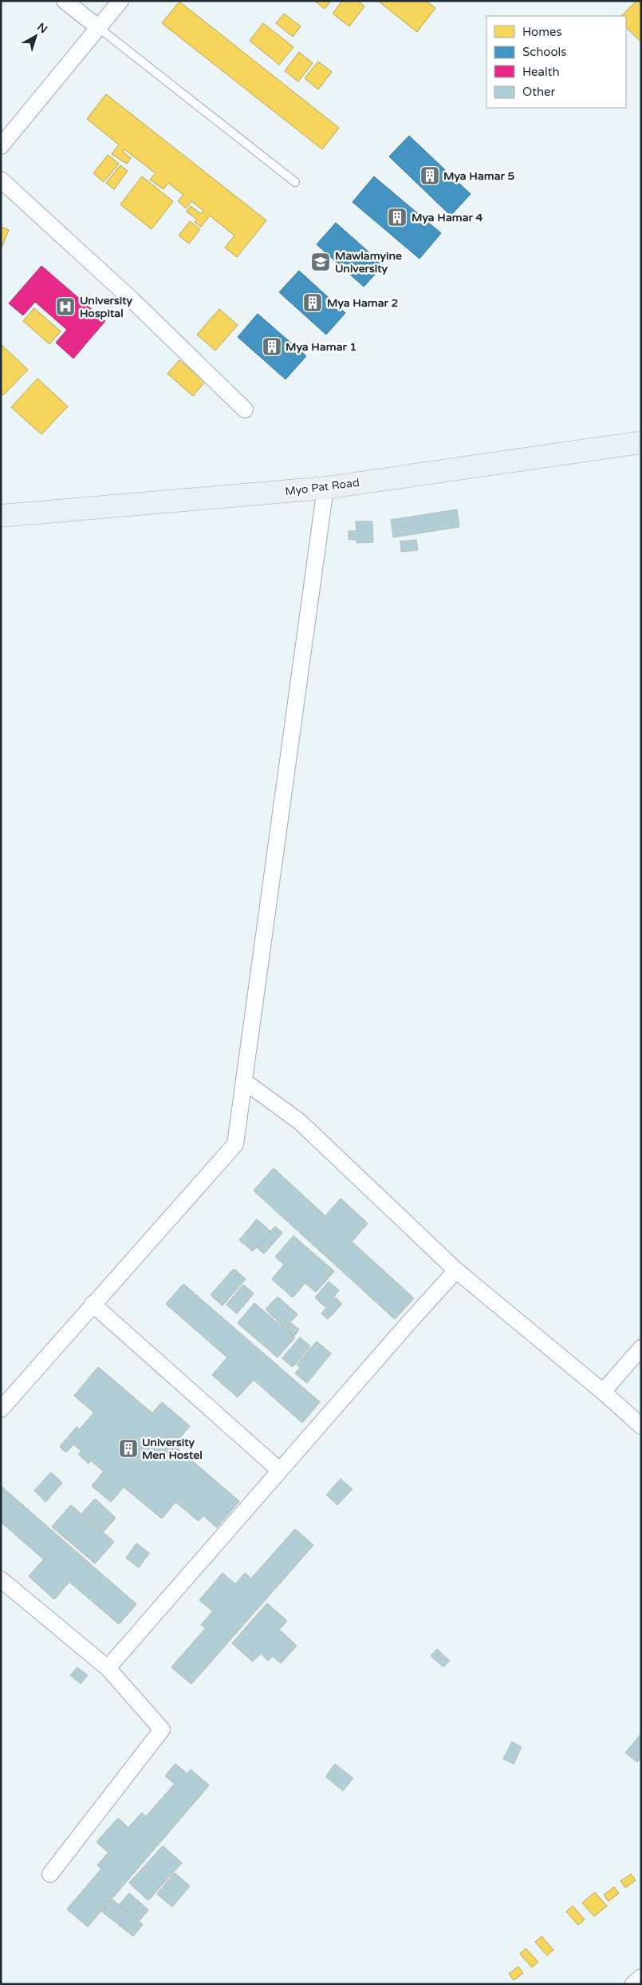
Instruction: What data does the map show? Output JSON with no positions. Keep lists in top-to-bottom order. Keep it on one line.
{"streets":{"main road":["Myo Pat Road"]},"places":{"building":["Mya Hamar 5","Mya Hamar 4","Mya Hamar 2","Mya Hamar 1","University Men Hostel"],"school or university":["Mawlamyine University"],"hospital":["University Hospital"]},"legend":["Homes","Schools","Health","Other"],"north":"top right"}
